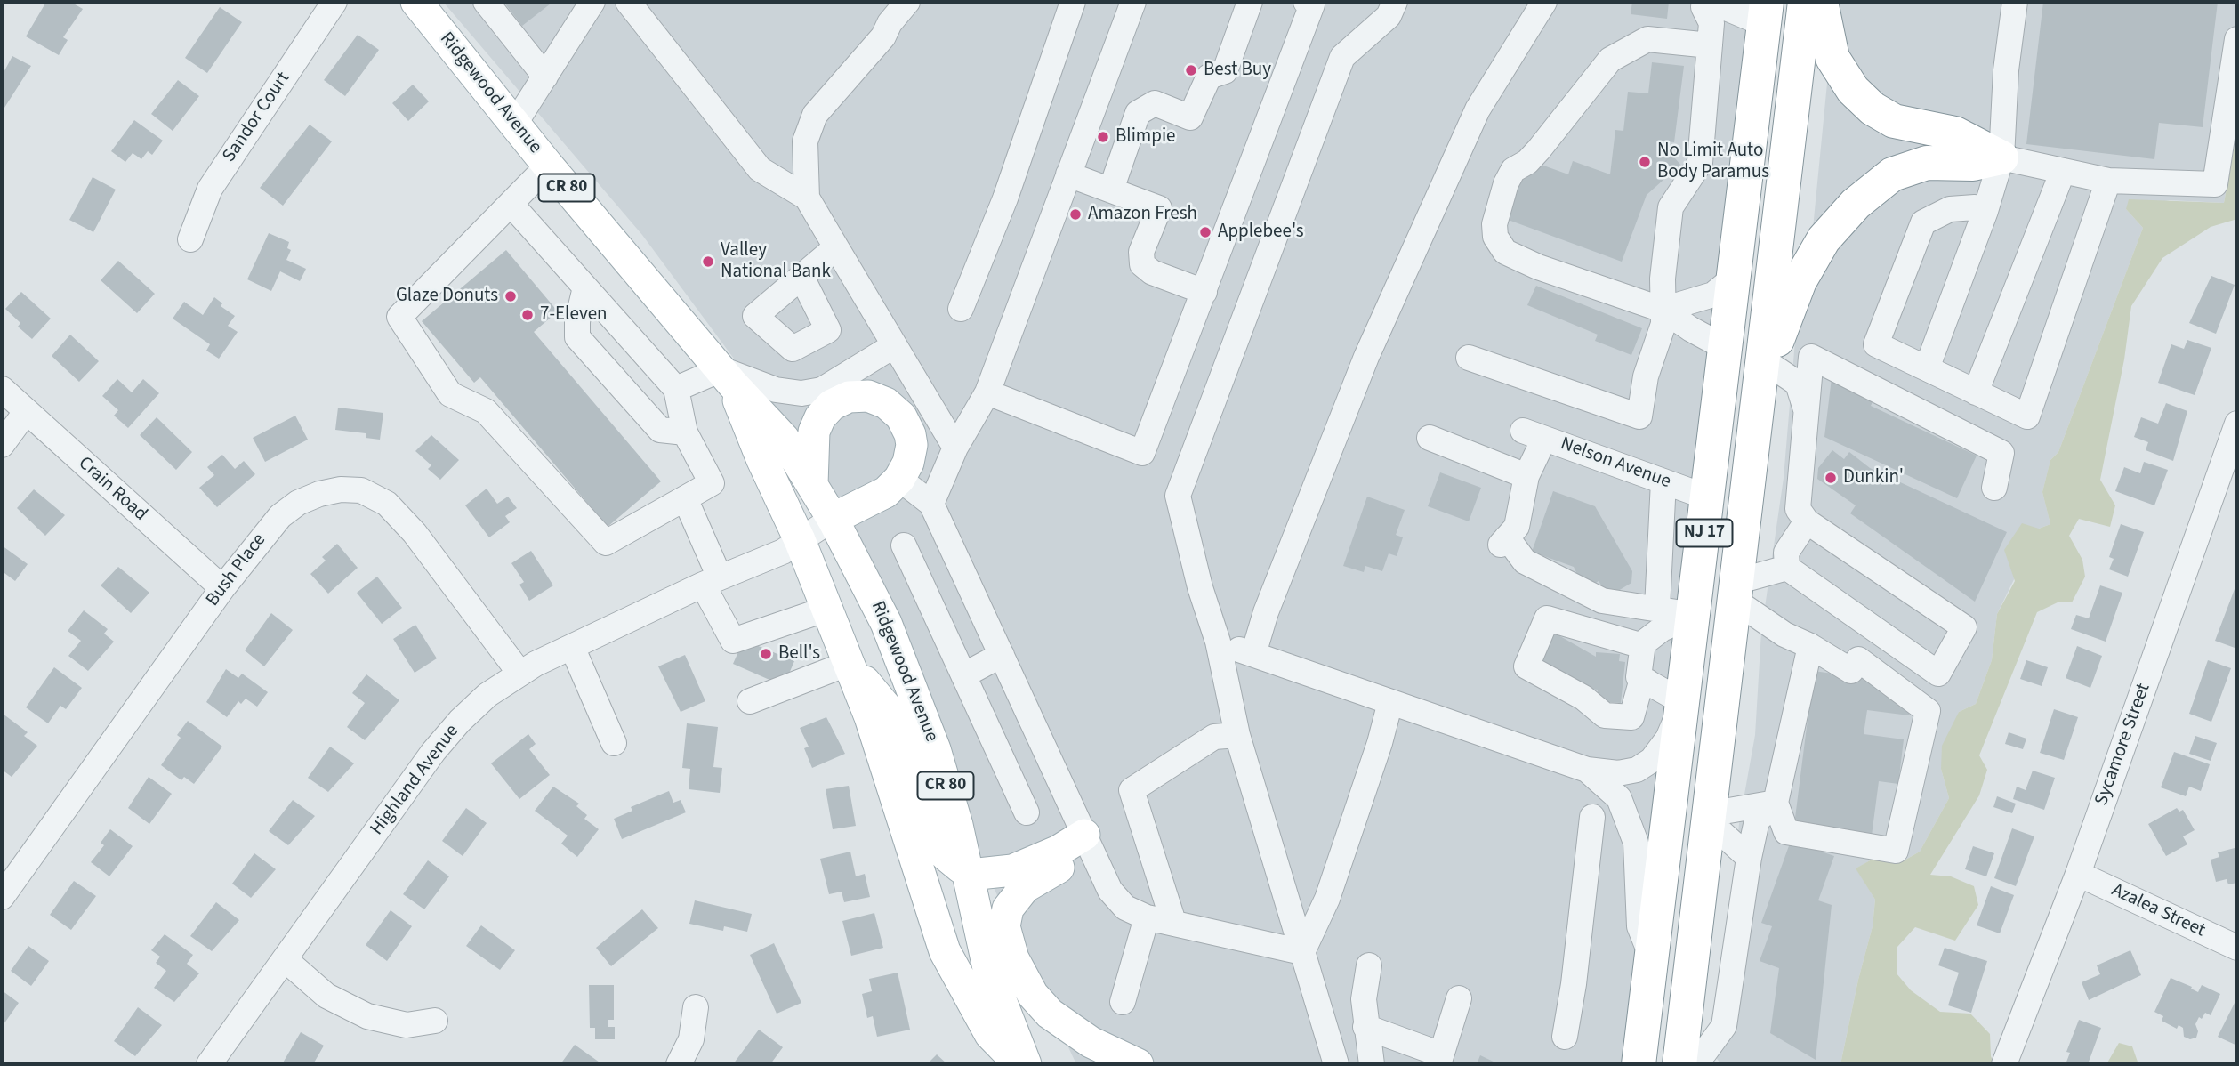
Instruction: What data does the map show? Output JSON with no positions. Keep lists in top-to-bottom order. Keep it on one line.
{"streets":{"highway":["NJ 17"],"main road":["Ridgewood Avenue","CR 80"],"street":["Sandor Court","Nelson Avenue","Crain Road","Bush Place","Sycamore Street","Highland Avenue","Azalea Street"]},"crossings":[["Ridgewood Avenue","Highland Avenue"],["Nelson Avenue","NJ 17"],["Crain Road","Bush Place"],["Bush Place","Highland Avenue"],["Sycamore Street","Azalea Street"]],"places":["Best Buy","Blimpie","No Limit Auto Body Paramus","Amazon Fresh","Applebee's","Valley National Bank","Glaze Donuts","7-Eleven","Dunkin'","Bell's"]}
